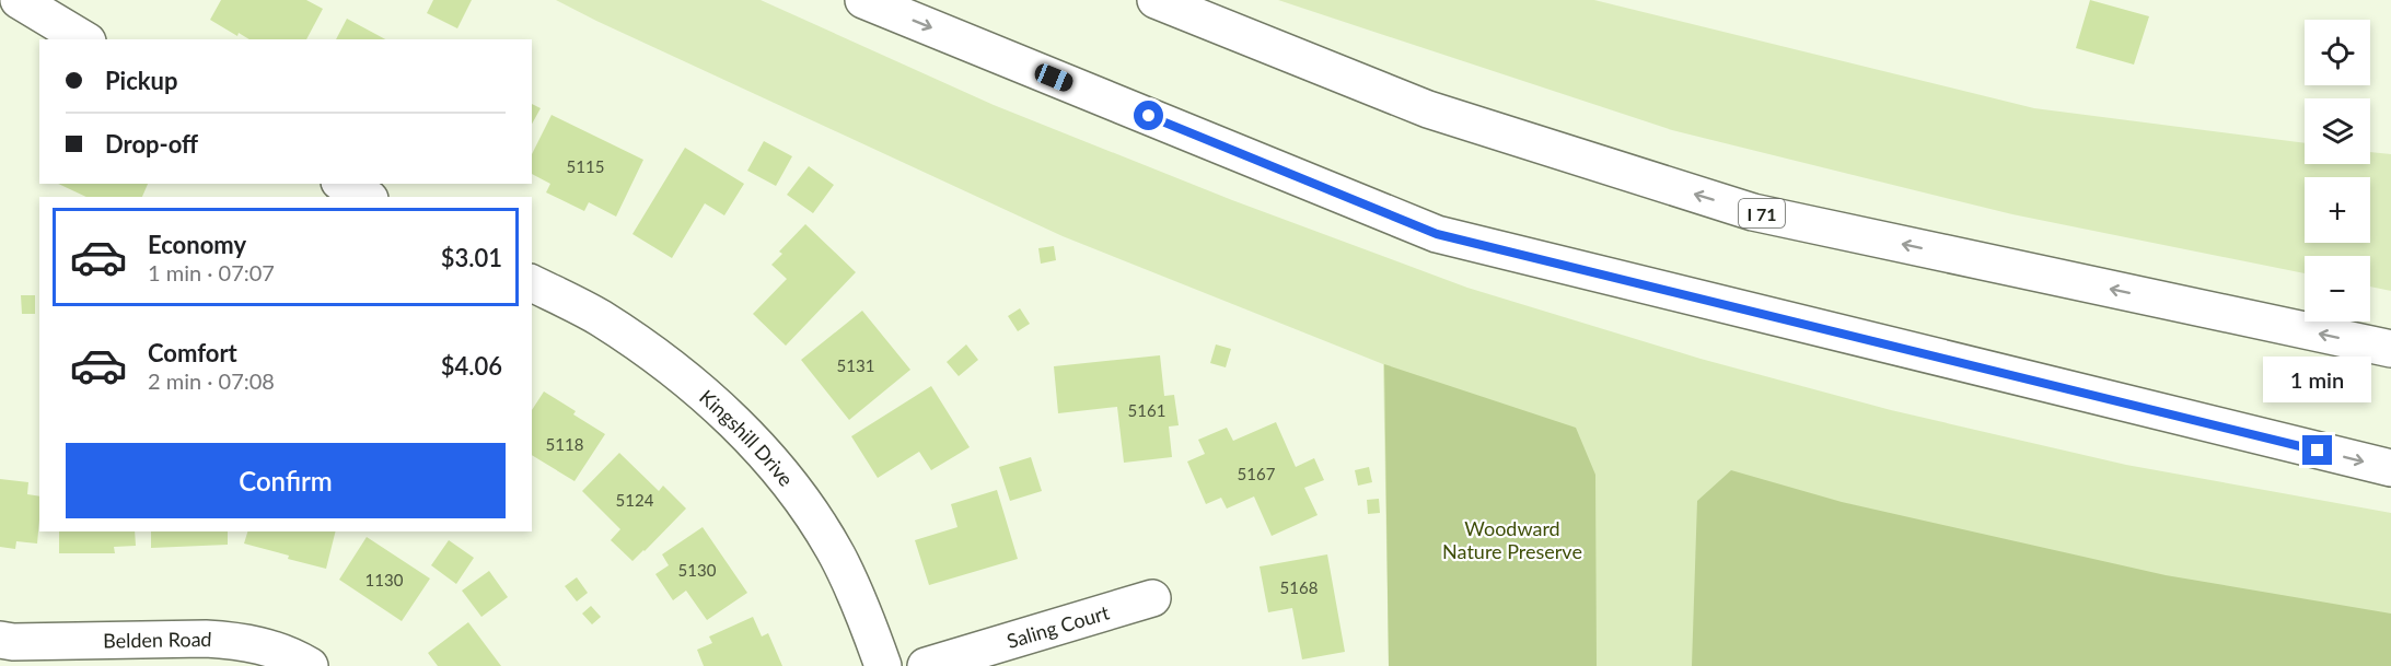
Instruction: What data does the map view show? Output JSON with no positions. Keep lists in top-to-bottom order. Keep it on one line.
{"streets":{"main road":["I 71","Kingshill Drive","Saling Court","Belden Road"]},"parks":["Woodward Nature Preserve"],"house_numbers":["5115","5131","5161","5118","5167","5124","5130","1130","5168"],"page":{"map_buttons":["+","−"],"banner":["Pickup","Drop-off"],"list":[{"name":"Economy","note":"1 min · 07:07","value":"$3.01"},{"name":"Comfort","note":"2 min · 07:08","value":"$4.06"}],"bubble":"1 min","buttons":"Confirm"}}
